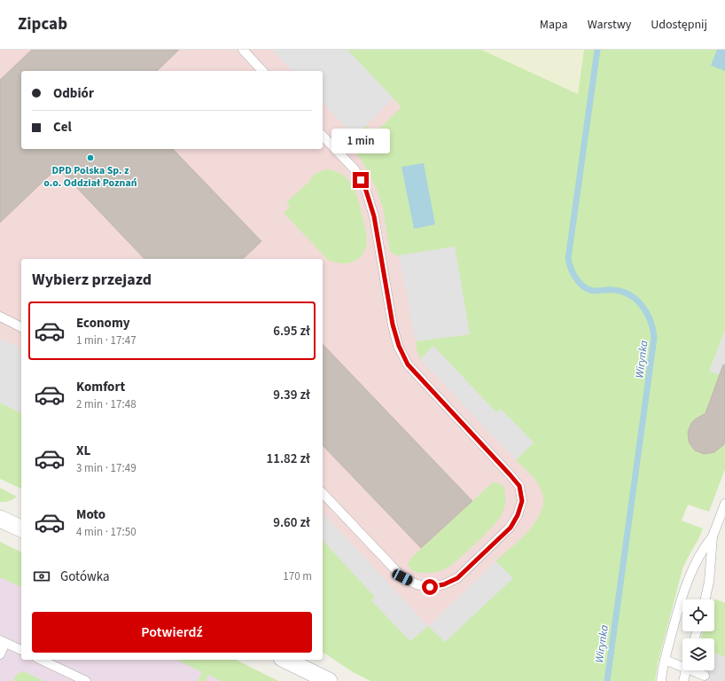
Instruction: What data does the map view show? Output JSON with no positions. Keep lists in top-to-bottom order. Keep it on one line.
{"water":["Wirynka"],"places":["DPD Polska Sp. z o.o. Oddział Poznań"],"page":{"header":"Zipcab","nav":["Mapa","Warstwy","Udostępnij"],"banner":["Odbiór","Cel"],"bubble":"1 min","heading":"Wybierz przejazd","list":[{"name":"Economy","note":"1 min · 17:47","value":"6.95 zł"},{"name":"Komfort","note":"2 min · 17:48","value":"9.39 zł"},{"name":"XL","note":"3 min · 17:49","value":"11.82 zł"},{"name":"Moto","note":"4 min · 17:50","value":"9.60 zł"}],"pay":["Gotówka","170 m"],"buttons":"Potwierdź"}}
